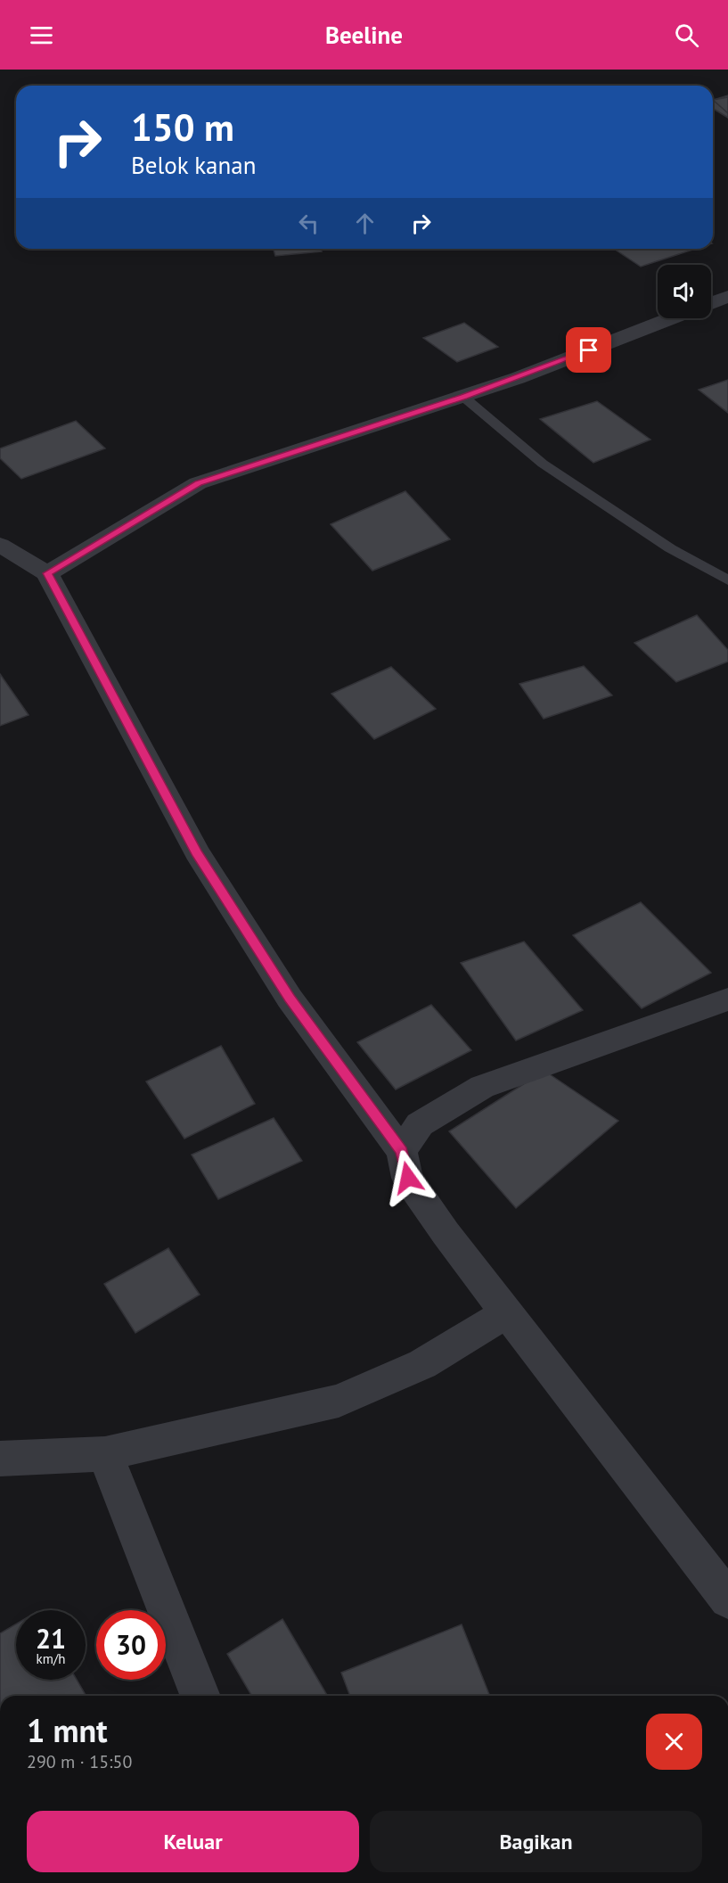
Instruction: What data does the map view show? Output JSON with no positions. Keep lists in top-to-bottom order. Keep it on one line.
{"page":{"header":"Beeline","turn":["150 m","Belok kanan"],"speed":"21 km/h","limit":"30","heading":["1 mnt","290 m · 15:50"],"buttons":["Keluar","Bagikan"]}}
